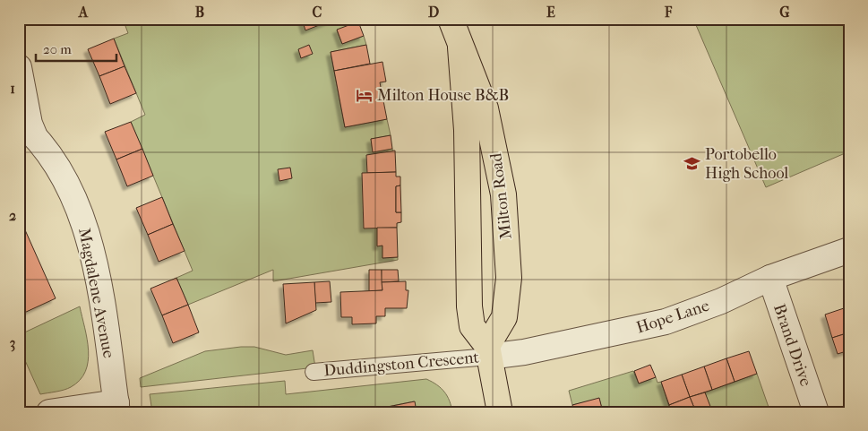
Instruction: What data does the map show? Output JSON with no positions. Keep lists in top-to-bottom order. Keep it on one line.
{"streets":{"main road":["Milton Road"],"street":["Magdalene Avenue","Hope Lane","Brand Drive"],"lane":["Duddingston Crescent"]},"crossings":[["Milton Road","Hope Lane"],["Milton Road","Duddingston Crescent"],["Hope Lane","Brand Drive"],["Hope Lane","Duddingston Crescent"]],"places":{"hotel":["Milton House B&B"],"school or university":["Portobello High School"]},"scale_bar":"20 m","grid":{"columns":["A","B","C","D","E","F","G"],"rows":["1","2","3"]}}
